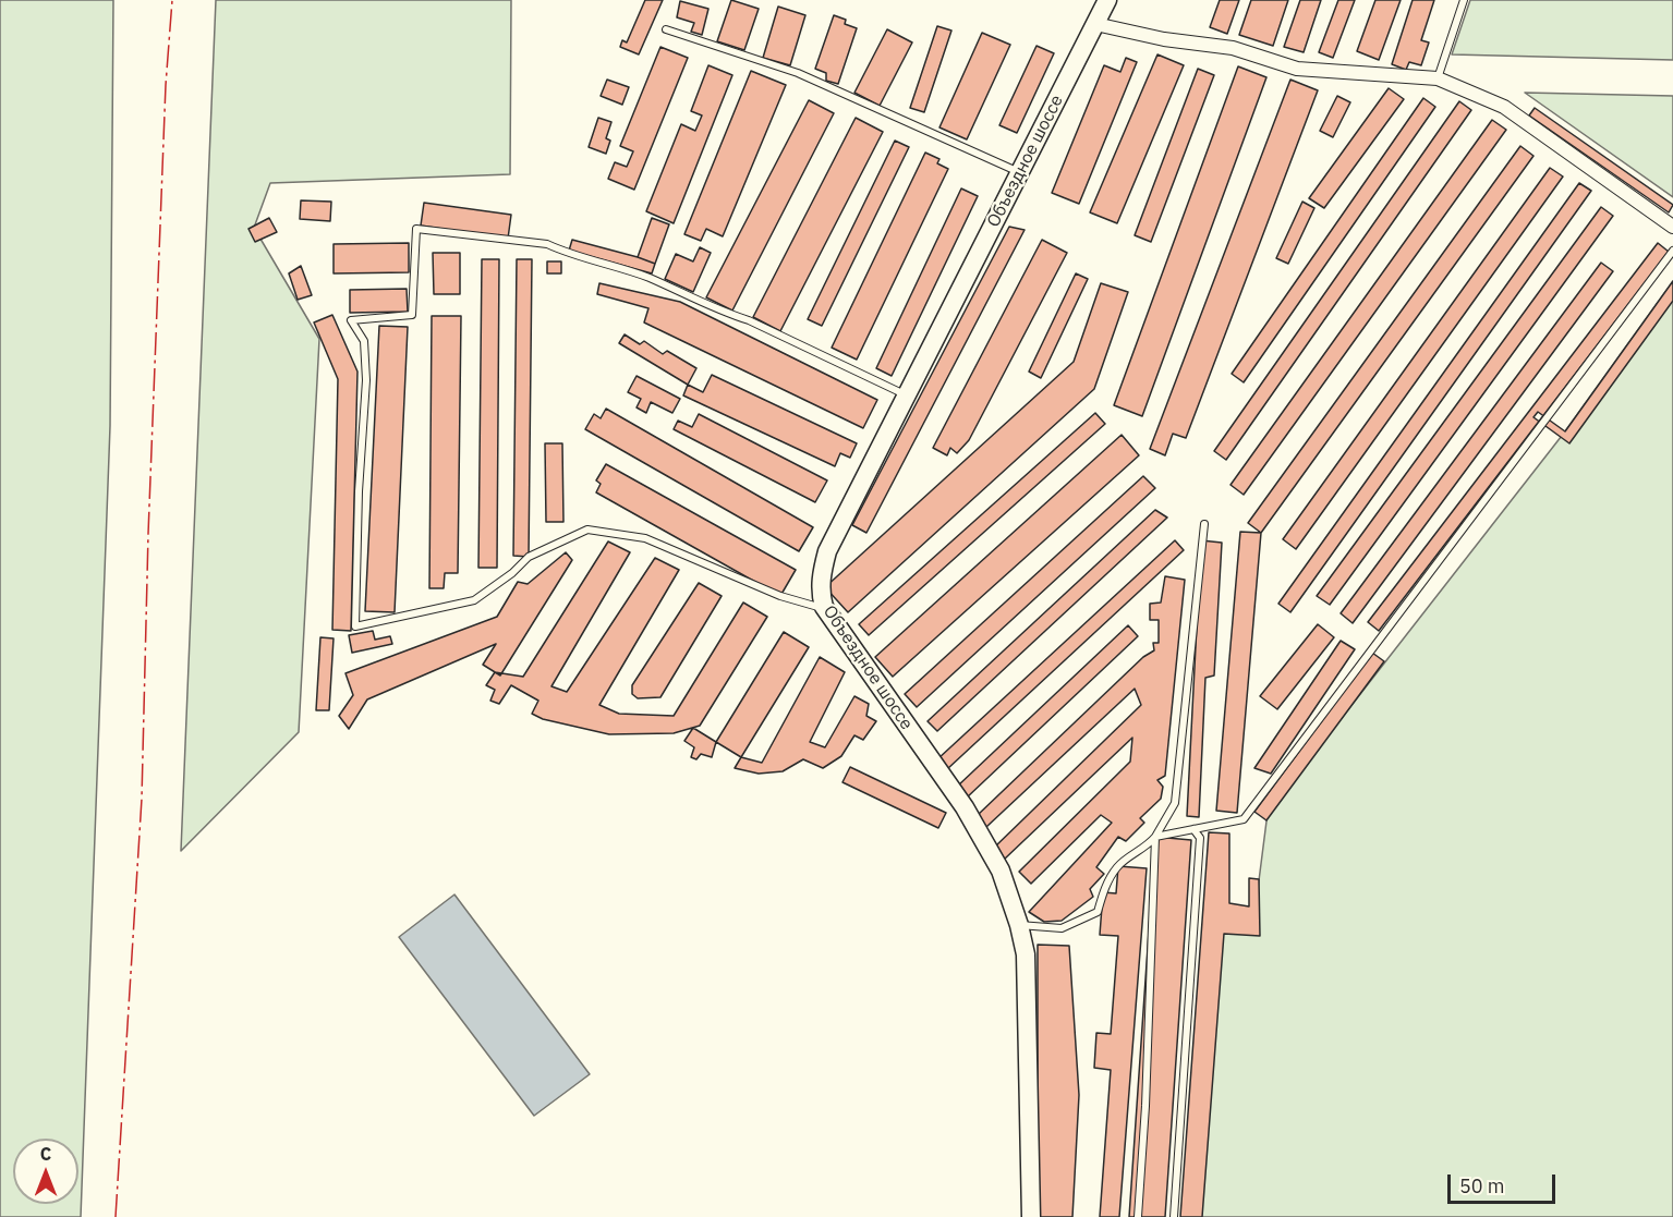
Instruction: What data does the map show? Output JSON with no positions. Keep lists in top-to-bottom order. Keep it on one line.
{"streets":{"street":["Объездное шоссе"]},"scale_bar":"50 m","north":"top"}
